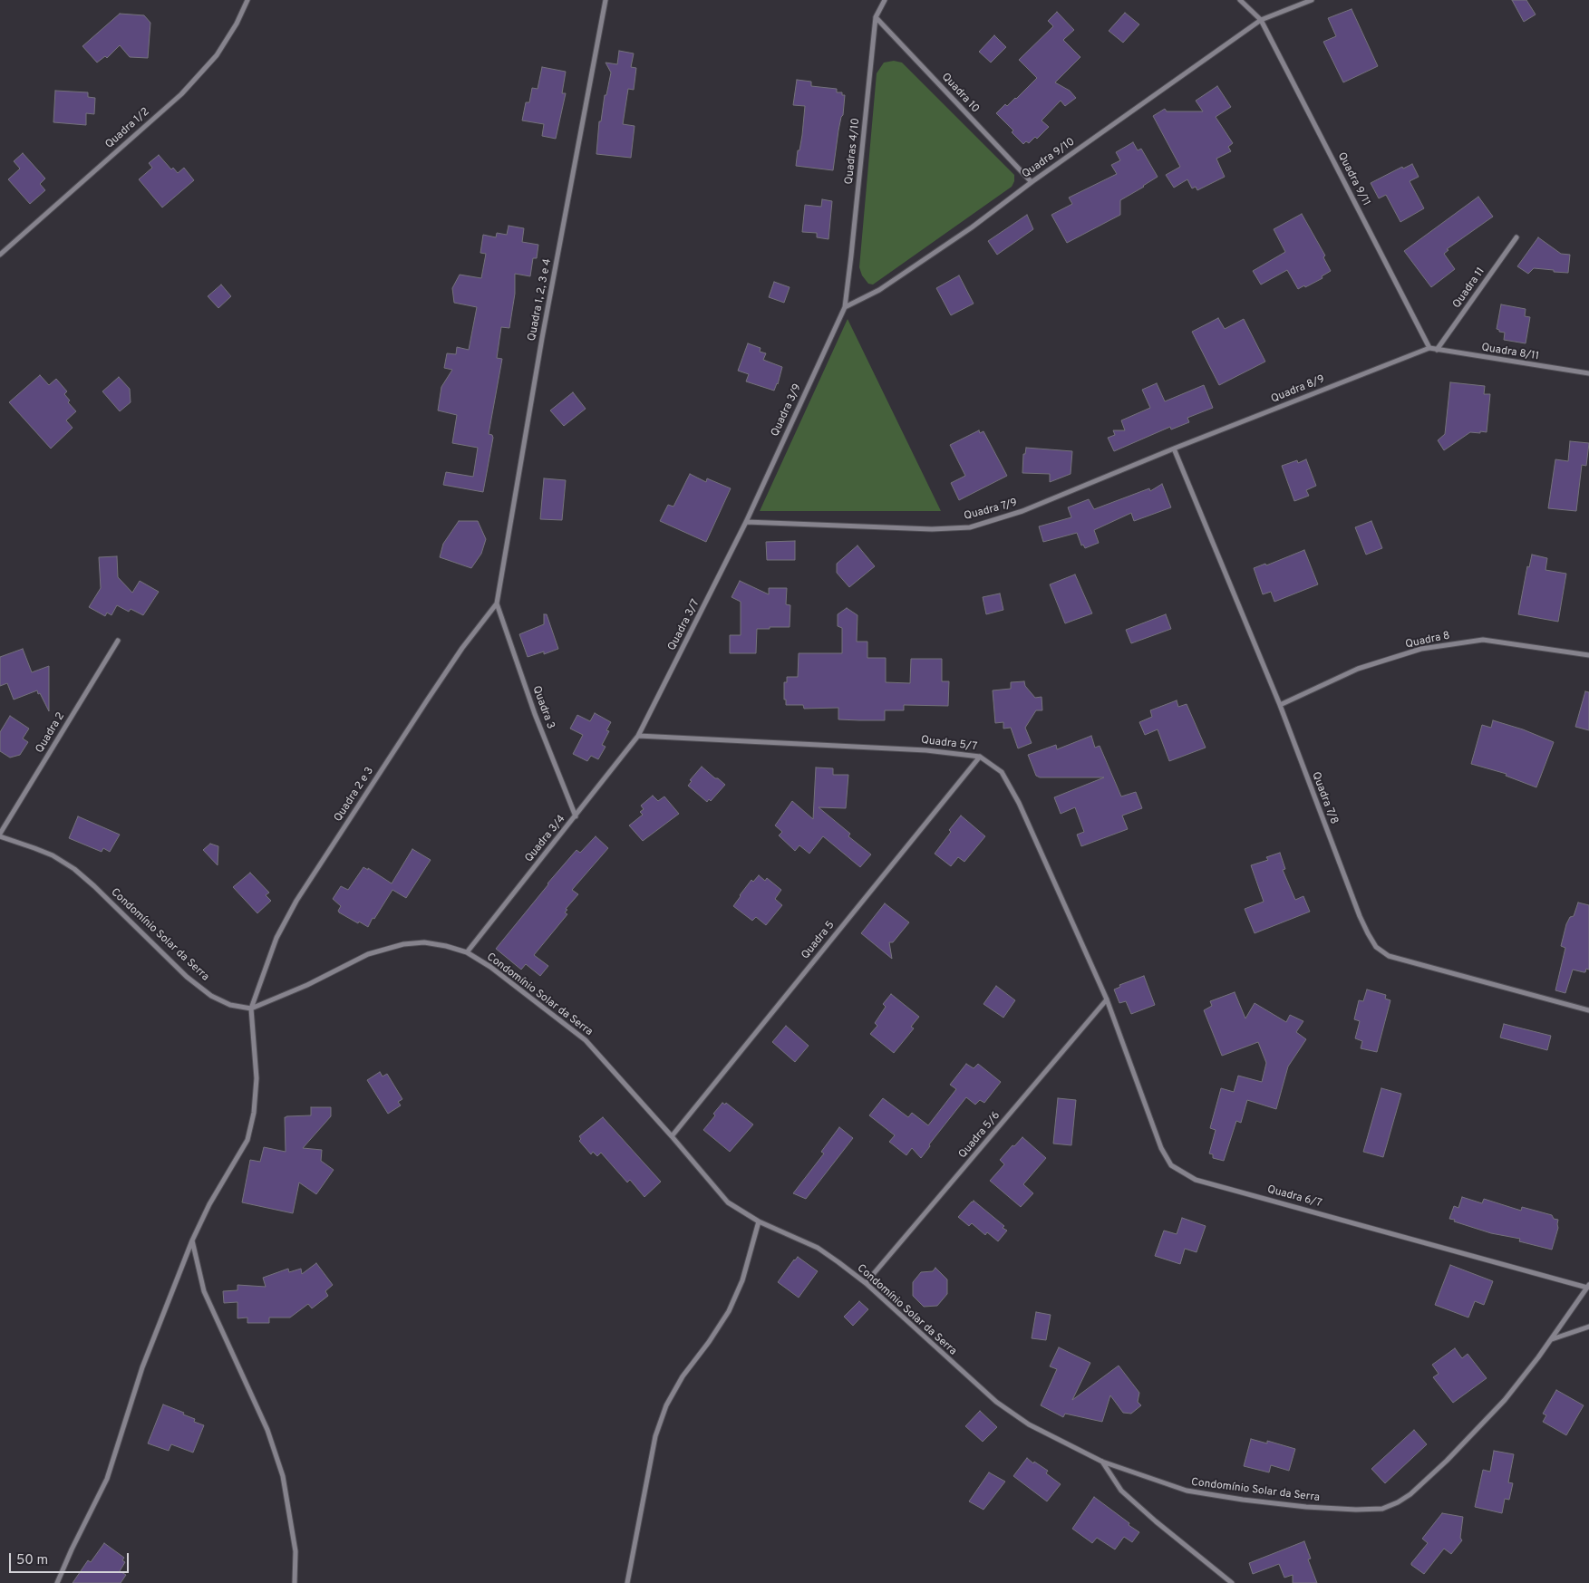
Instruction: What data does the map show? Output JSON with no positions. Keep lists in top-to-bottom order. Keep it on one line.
{"streets":{"street":["Quadra 10","Quadra 1/2","Quadras 4/10","Quadra 9/10","Quadra 9/11","Quadra 11","Quadra 1, 2, 3 e 4","Quadra 8/11","Quadra 8/9","Quadra 3/9","Quadra 7/9","Quadra 3/7","Quadra 8","Quadra 3","Quadra 2","Quadra 5/7","Quadra 2 e 3","Quadra 7/8","Quadra 3/4","Condomínio Solar da Serra","Quadra 5","Quadra 5/6","Quadra 6/7"]},"crossings":[["Quadra 10","Quadras 4/10"],["Quadra 10","Quadra 9/10"],["Quadras 4/10","Quadra 9/10"],["Quadras 4/10","Quadra 3/9"],["Quadra 9/10","Quadra 9/11"],["Quadra 9/10","Quadra 3/9"],["Quadra 9/11","Quadra 8/11"],["Quadra 9/11","Quadra 8/9"],["Quadra 11","Quadra 8/11"],["Quadra 1, 2, 3 e 4","Quadra 3"],["Quadra 1, 2, 3 e 4","Quadra 2 e 3"],["Quadra 8/11","Quadra 8/9"],["Quadra 8/9","Quadra 7/9"],["Quadra 8/9","Quadra 7/8"],["Quadra 3/9","Quadra 7/9"],["Quadra 3/9","Quadra 3/7"],["Quadra 7/9","Quadra 3/7"],["Quadra 7/9","Quadra 7/8"],["Quadra 3/7","Quadra 5/7"],["Quadra 3/7","Quadra 3/4"],["Quadra 8","Quadra 7/8"],["Quadra 3","Quadra 2 e 3"],["Quadra 3","Quadra 3/4"],["Quadra 2","Condomínio Solar da Serra"],["Quadra 5/7","Quadra 3/4"],["Quadra 5/7","Quadra 5"],["Quadra 5/7","Quadra 5/6"],["Quadra 5/7","Quadra 6/7"],["Quadra 2 e 3","Condomínio Solar da Serra"],["Quadra 3/4","Condomínio Solar da Serra"],["Condomínio Solar da Serra","Quadra 5"],["Condomínio Solar da Serra","Quadra 5/6"],["Condomínio Solar da Serra","Quadra 6/7"],["Quadra 5/6","Quadra 6/7"]],"scale_bar":"50 m"}
